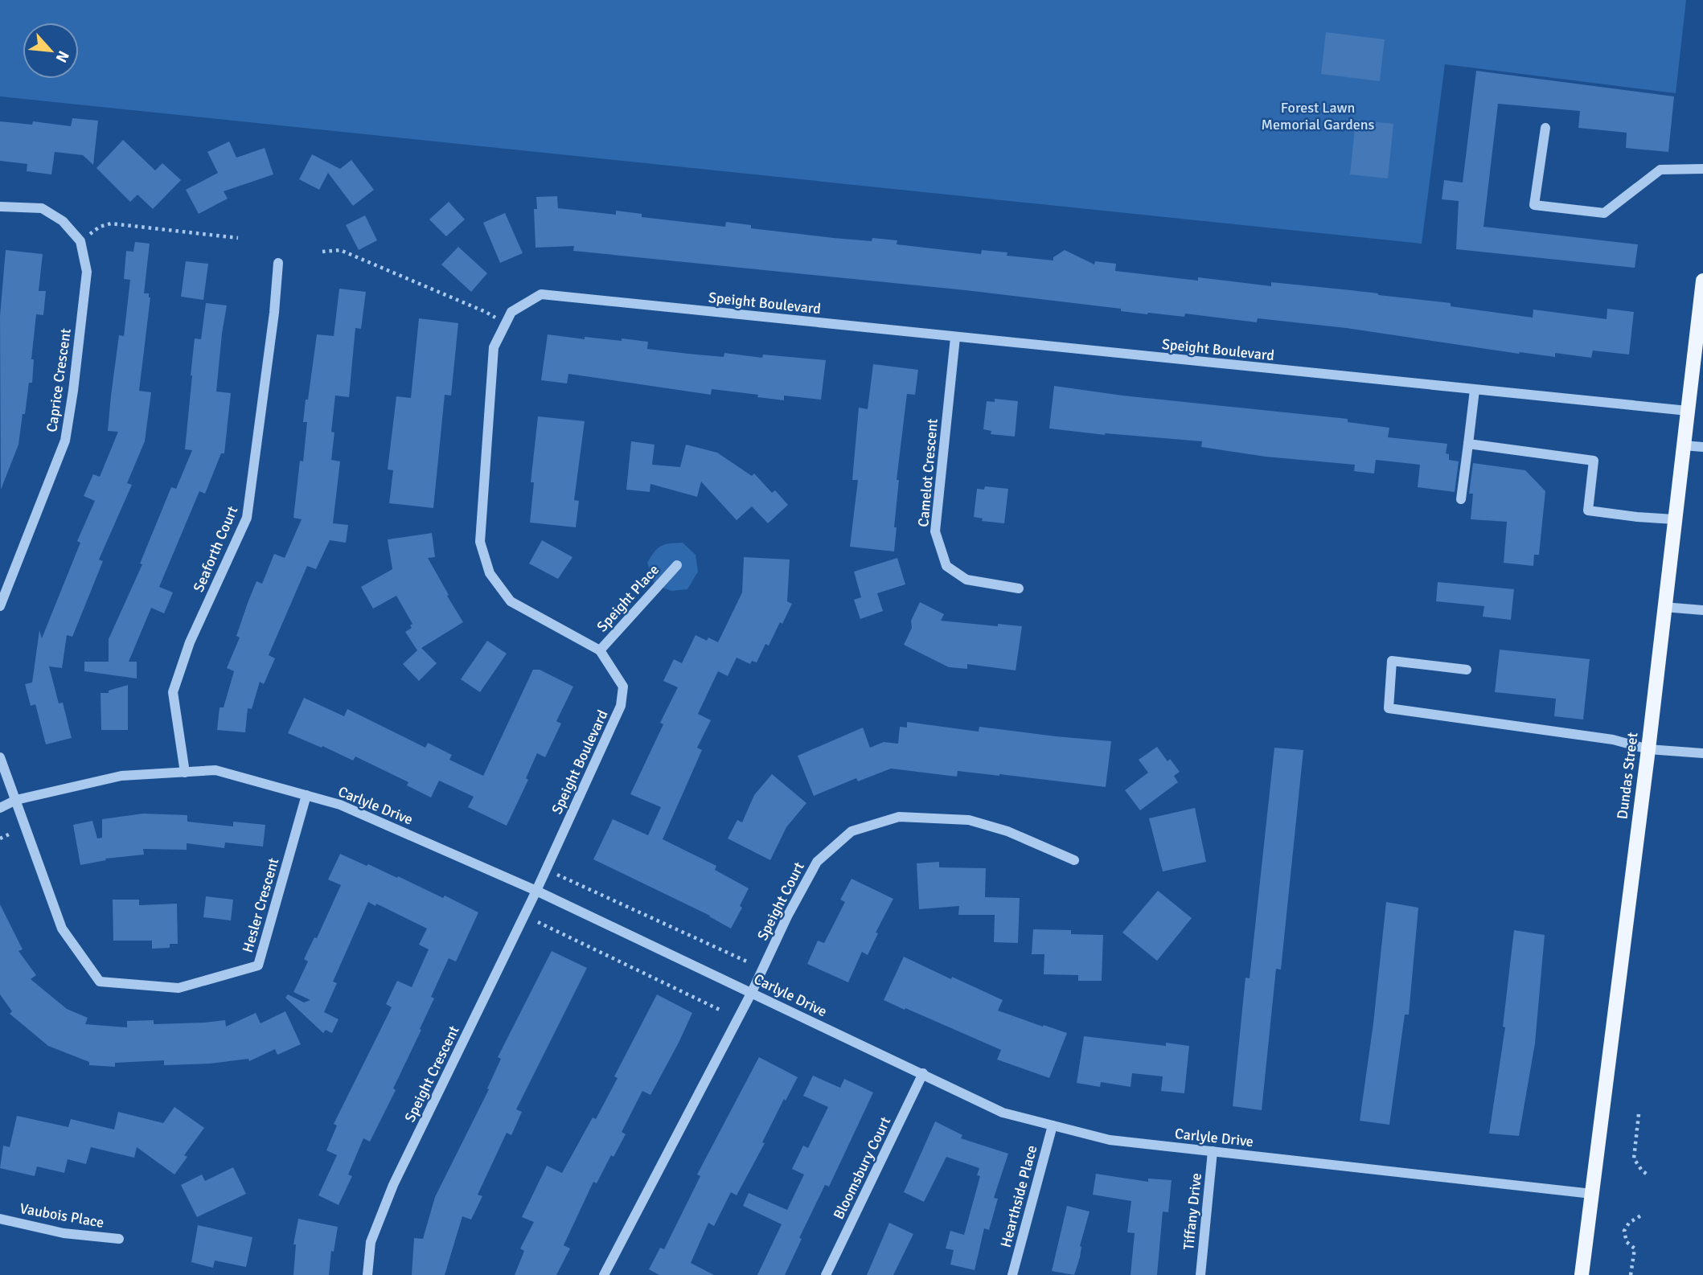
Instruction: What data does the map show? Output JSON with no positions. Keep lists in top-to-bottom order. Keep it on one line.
{"streets":{"main road":["Dundas Street"],"street":["Speight Boulevard","Caprice Crescent","Camelot Crescent","Seaforth Court","Speight Place","Carlyle Drive","Speight Court","Hesler Crescent","Speight Crescent","Bloomsbury Court","Hearthside Place","Tiffany Drive","Vaubois Place"]},"crossings":[["Speight Boulevard","Camelot Crescent"],["Speight Boulevard","Speight Place"],["Speight Boulevard","Dundas Street"],["Speight Boulevard","Carlyle Drive"],["Speight Boulevard","Speight Crescent"],["Seaforth Court","Carlyle Drive"],["Dundas Street","Carlyle Drive"],["Carlyle Drive","Speight Court"],["Carlyle Drive","Hesler Crescent"],["Carlyle Drive","Speight Crescent"],["Carlyle Drive","Bloomsbury Court"],["Carlyle Drive","Hearthside Place"],["Carlyle Drive","Tiffany Drive"]],"parks":["Forest Lawn Memorial Gardens"],"north":"bottom right"}
